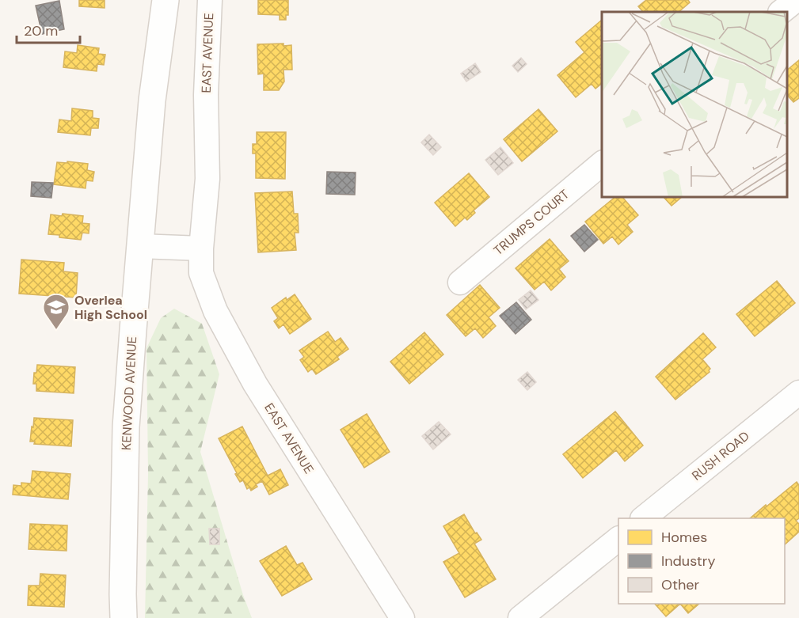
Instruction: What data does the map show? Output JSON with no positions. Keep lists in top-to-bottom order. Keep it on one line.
{"streets":{"main road":["KENWOOD AVENUE"],"street":["EAST AVENUE","TRUMPS COURT","RUSH ROAD"]},"places":{"school or university":["Overlea High School"]},"legend":["Homes","Industry","Other"],"scale_bar":"20 m"}
